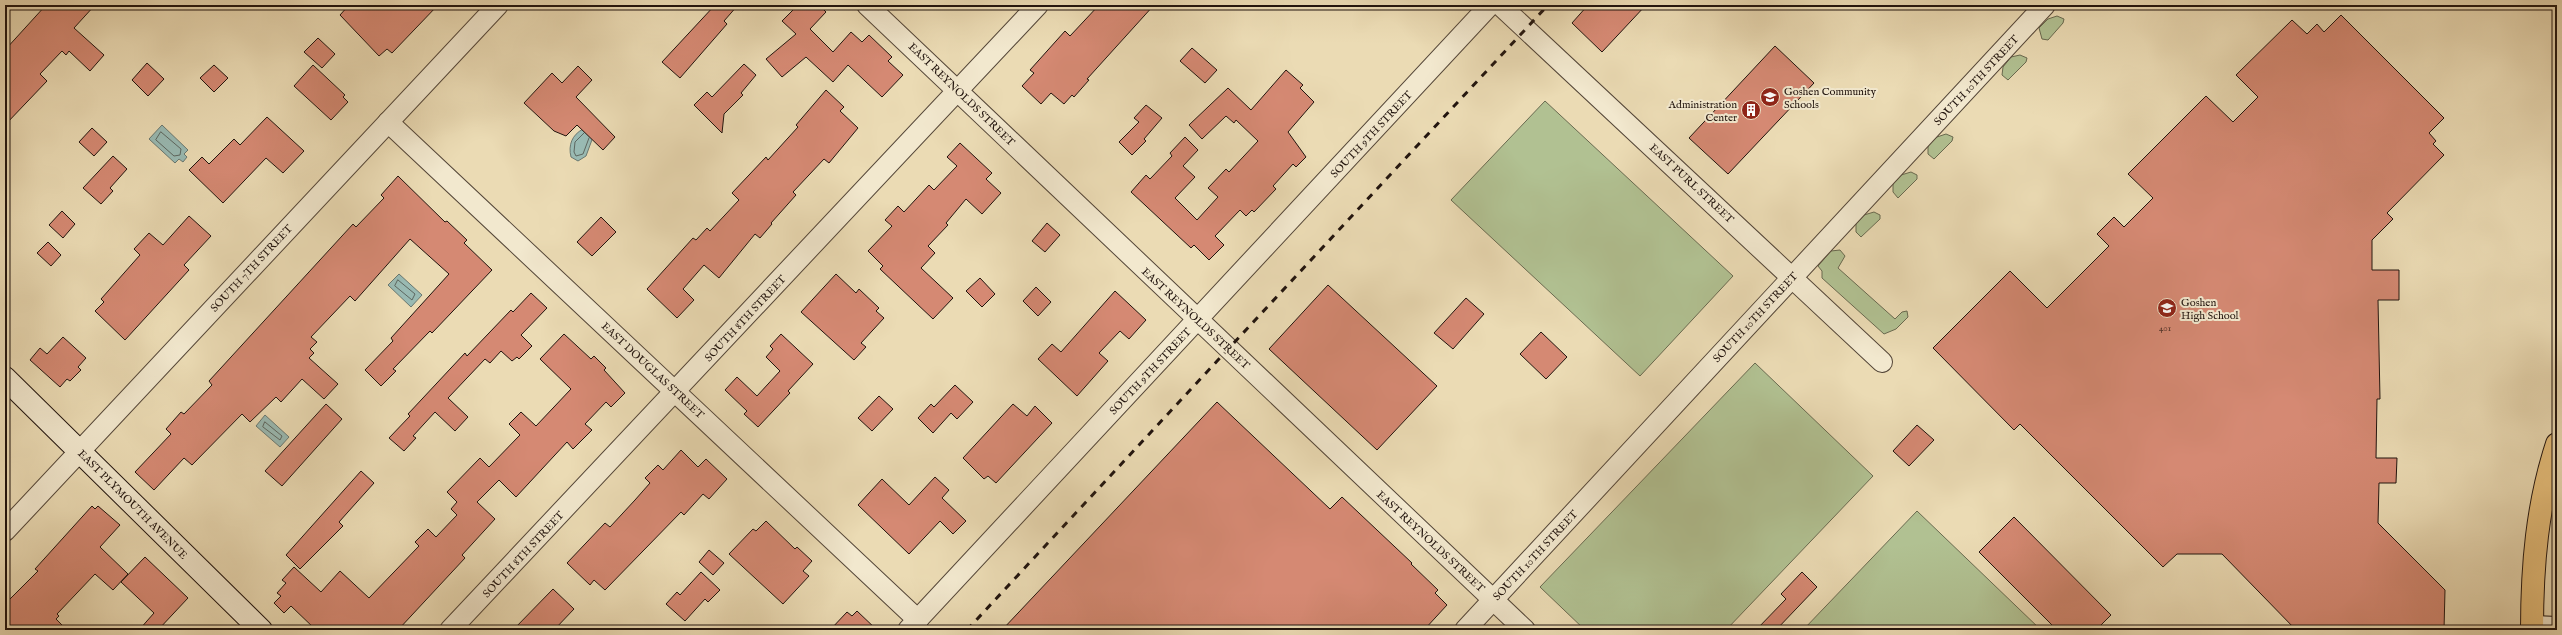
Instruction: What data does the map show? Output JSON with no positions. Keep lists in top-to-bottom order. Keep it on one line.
{"streets":{"main road":["EAST PLYMOUTH AVENUE"],"street":["SOUTH 10TH STREET","EAST REYNOLDS STREET","SOUTH 9TH STREET","EAST PURL STREET","SOUTH 7TH STREET","SOUTH 8TH STREET","EAST DOUGLAS STREET"]},"crossings":[["SOUTH 10TH STREET","EAST REYNOLDS STREET"],["SOUTH 10TH STREET","EAST PURL STREET"],["EAST REYNOLDS STREET","SOUTH 9TH STREET"],["EAST REYNOLDS STREET","SOUTH 8TH STREET"],["SOUTH 9TH STREET","EAST DOUGLAS STREET"],["SOUTH 7TH STREET","EAST DOUGLAS STREET"],["SOUTH 7TH STREET","EAST PLYMOUTH AVENUE"],["SOUTH 8TH STREET","EAST DOUGLAS STREET"]],"places":{"school or university":["Goshen Community Schools","Goshen High School"],"building":["Administration Center"]},"house_numbers":["401"]}
